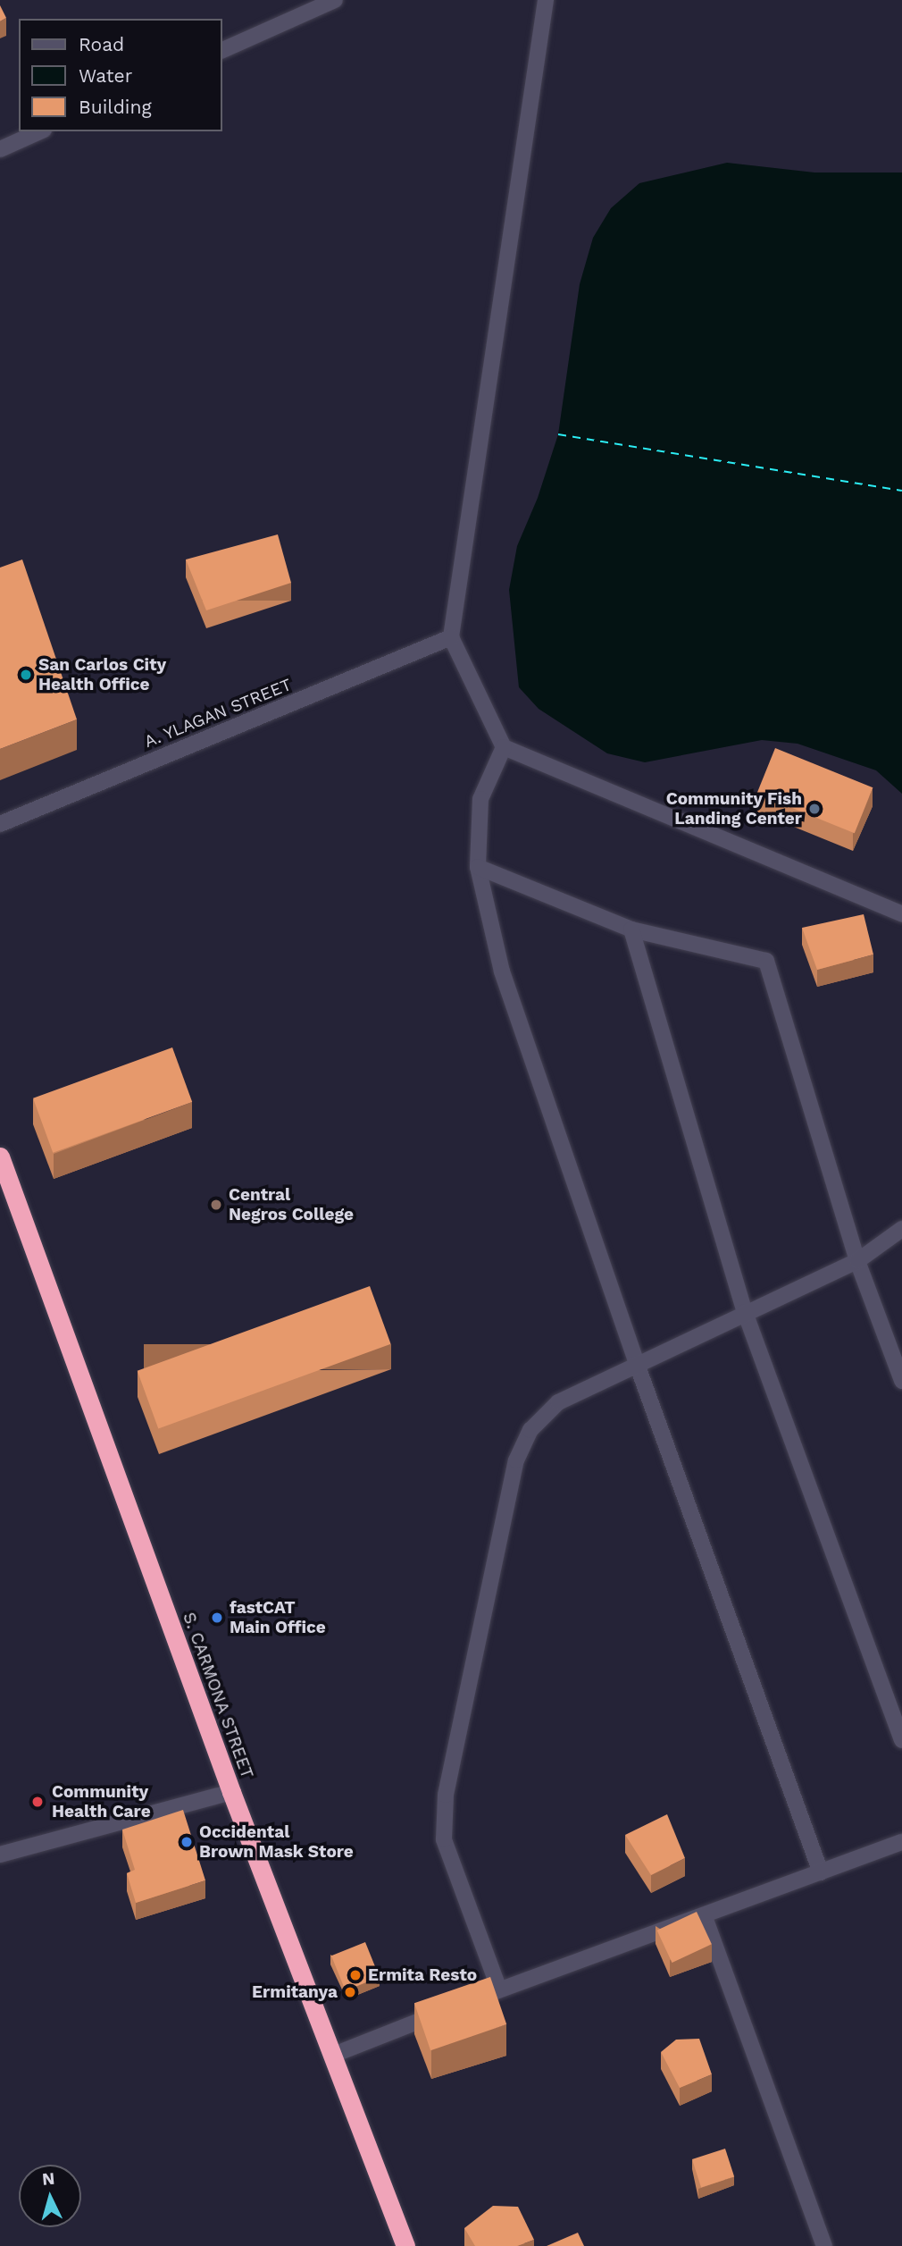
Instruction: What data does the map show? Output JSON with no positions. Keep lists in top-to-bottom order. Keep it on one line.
{"streets":{"highway":["S. CARMONA STREET"],"street":["A. YLAGAN STREET"]},"places":["San Carlos City Health Office","Community Fish Landing Center","Central Negros College","fastCAT Main Office","Community Health Care","Occidental Brown Mask Store","Ermita Resto","Ermitanya"],"legend":["Road","Water","Building"],"north":"top"}
